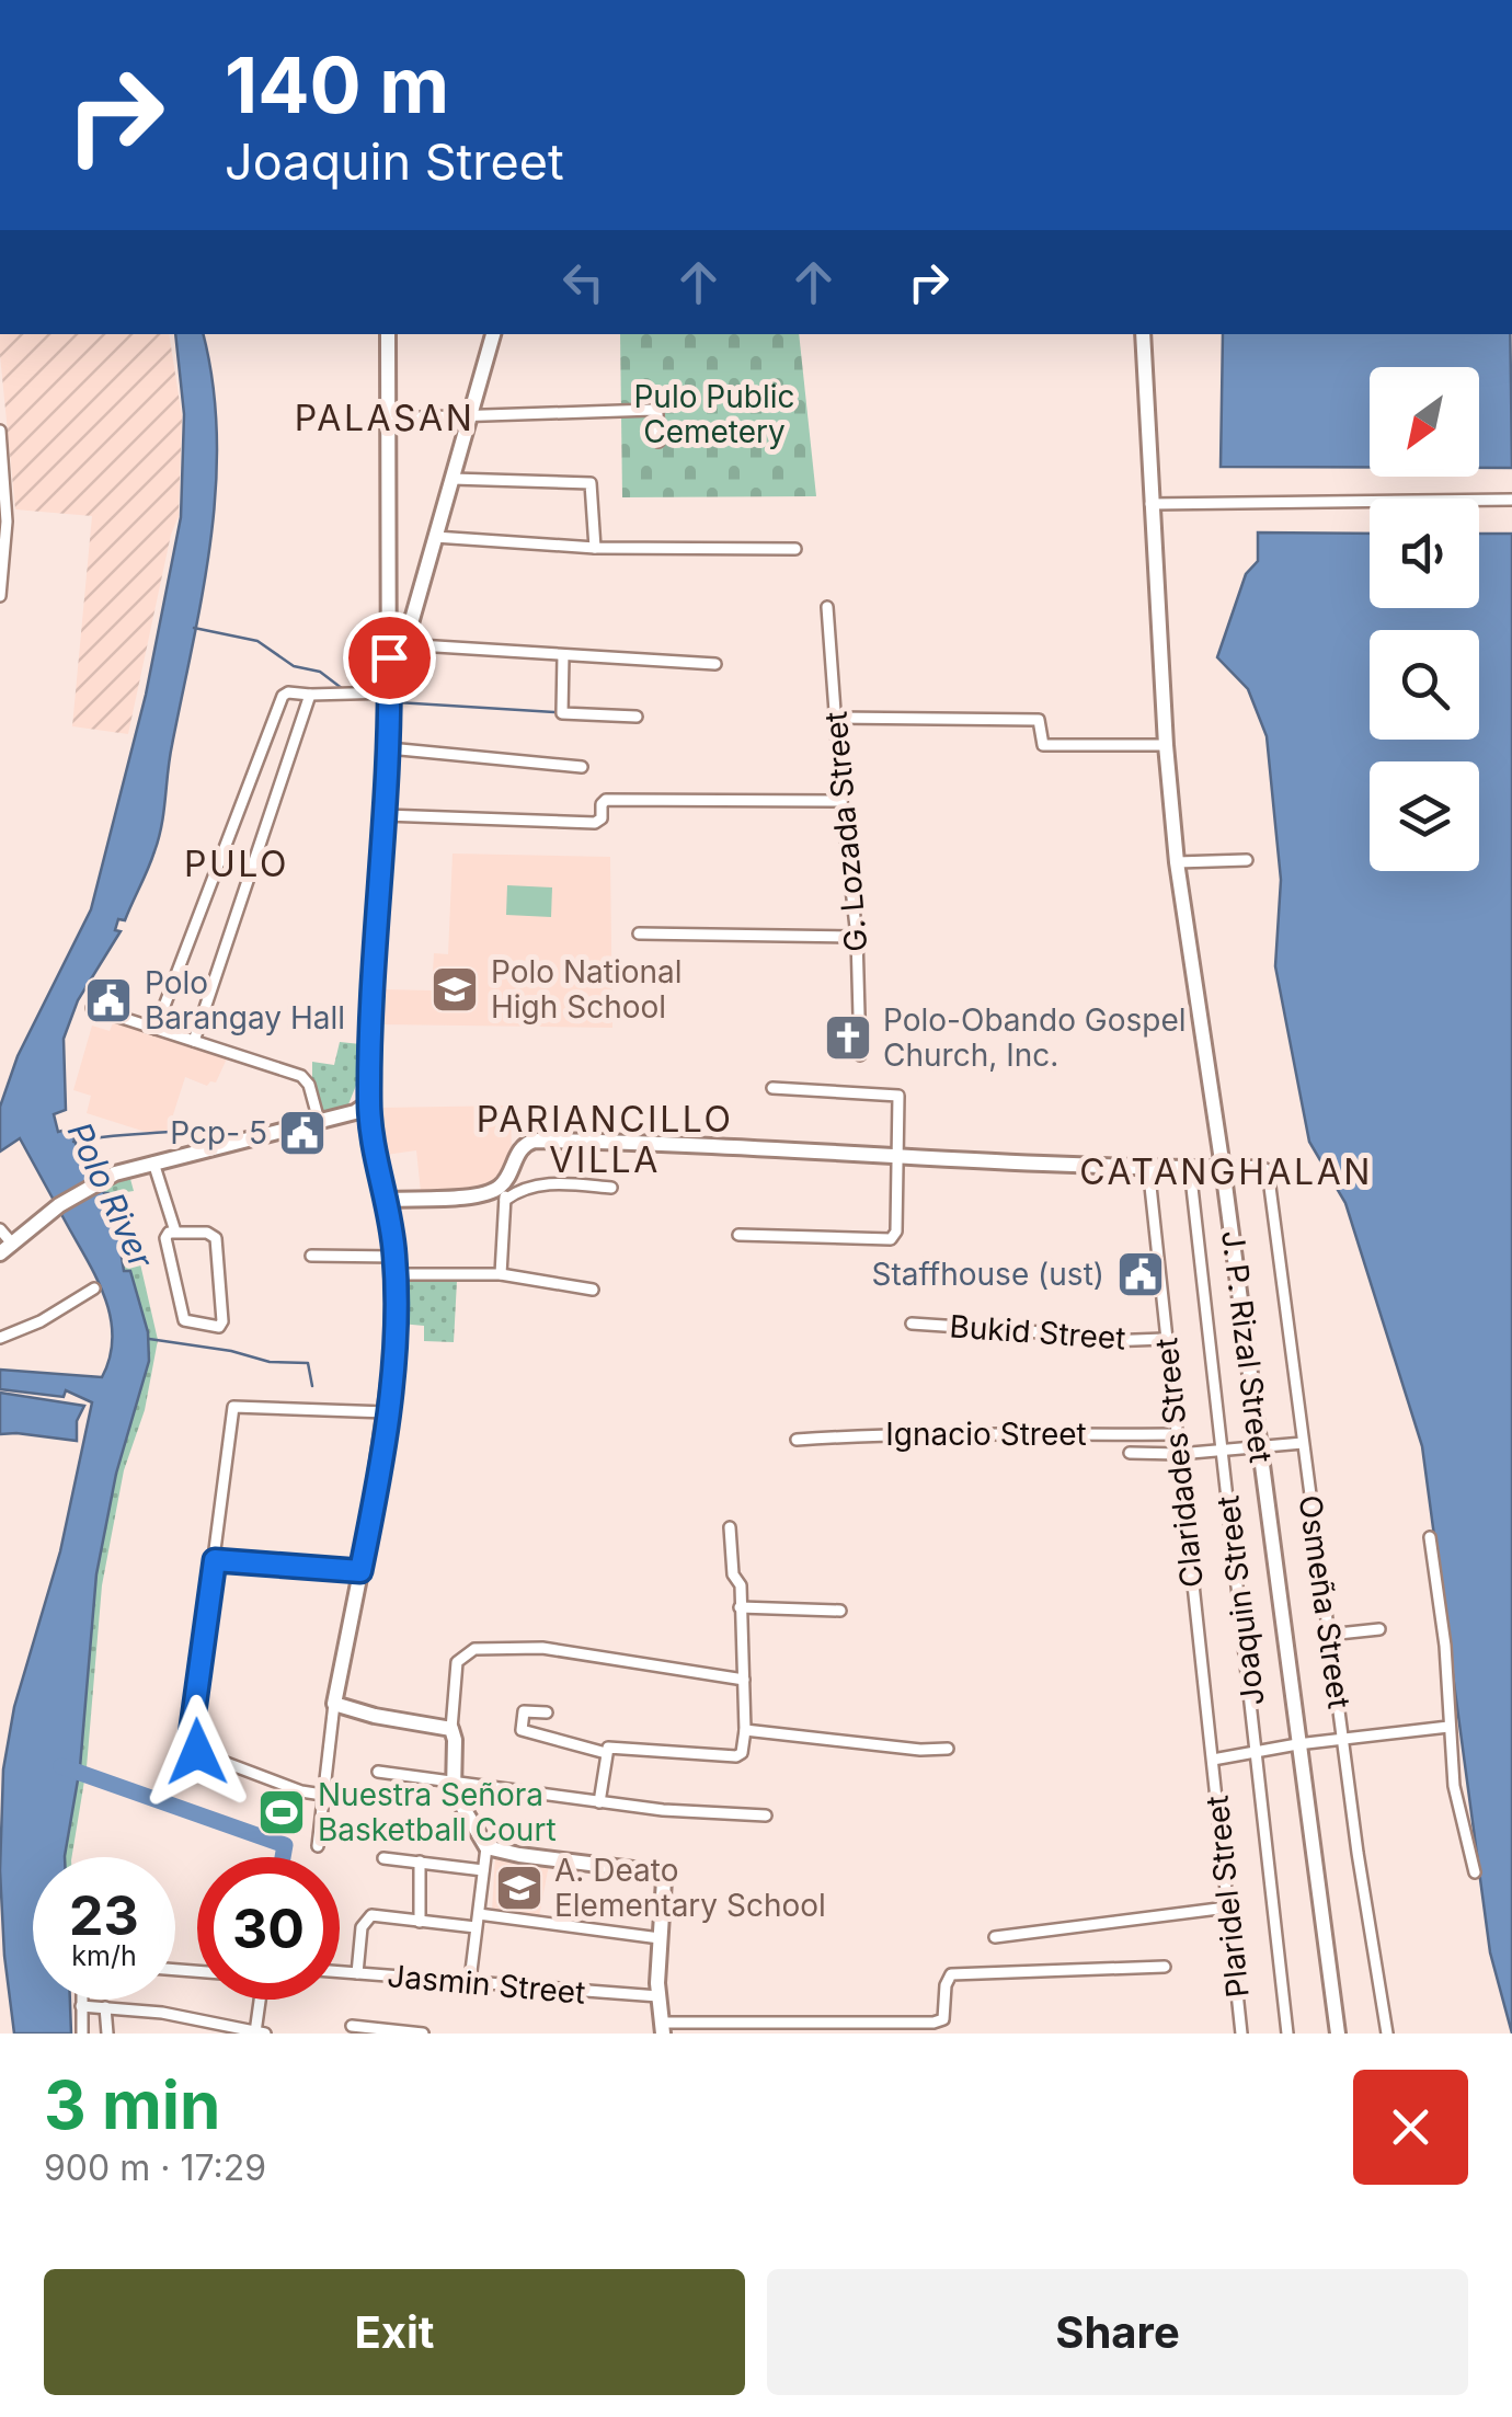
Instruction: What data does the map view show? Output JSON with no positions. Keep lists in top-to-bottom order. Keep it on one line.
{"streets":{"main road":["J. P. Rizal Street"],"street":["G. Lozada Street","Bukid Street","Ignacio Street","Claridades Street","Joaquin Street","Osmeña Street","Plaridel Street","Jasmin Street"]},"crossings":[["Bukid Street","Claridades Street"],["J. P. Rizal Street","Ignacio Street"],["J. P. Rizal Street","Osmeña Street"],["Ignacio Street","Claridades Street"],["Ignacio Street","Joaquin Street"],["Ignacio Street","Osmeña Street"],["Claridades Street","Plaridel Street"]],"districts":["PALASAN","PULO","PARIANCILLO VILLA","CATANGHALAN"],"water":["Polo River"],"parks":["Pulo Public Cemetery"],"places":{"school or university":["Polo National High School","A. Deato Elementary School"],"public building":["Polo Barangay Hall","Pcp- 5","Staffhouse (ust)"],"church":["Polo-Obando Gospel Church, Inc."],"sports":["Nuestra Señora Basketball Court"]},"north":"bottom left","page":{"turn":["140 m","Joaquin Street"],"speed":"23 km/h","limit":"30","heading":["3 min","900 m · 17:29"],"buttons":["Exit","Share"]}}
